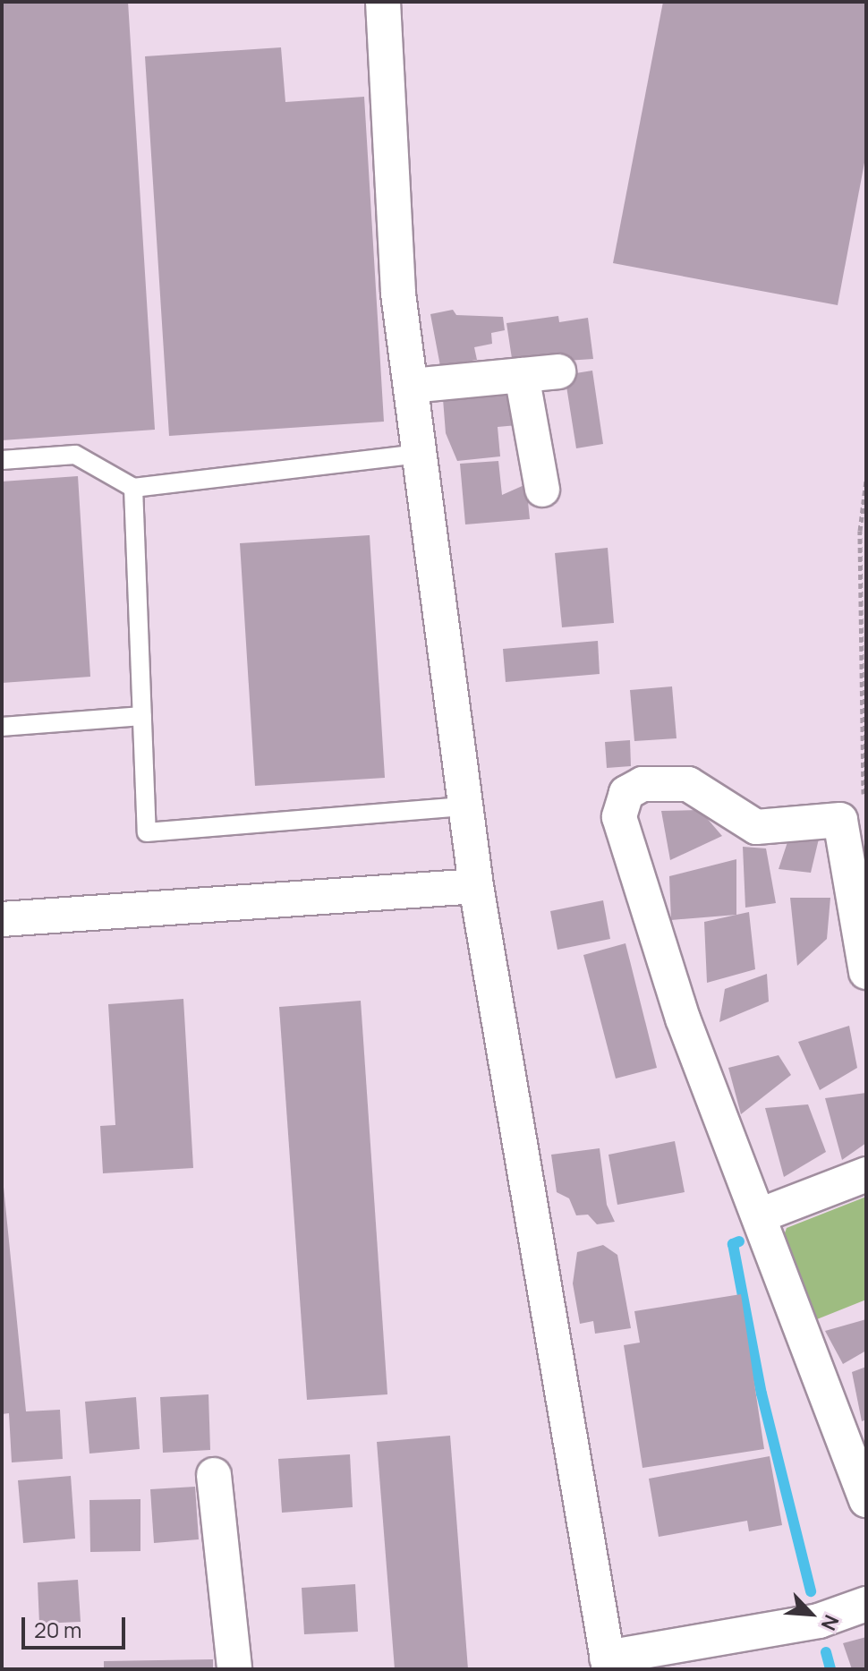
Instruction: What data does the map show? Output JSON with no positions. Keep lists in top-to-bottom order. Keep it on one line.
{"scale_bar":"20 m","north":"bottom right"}
